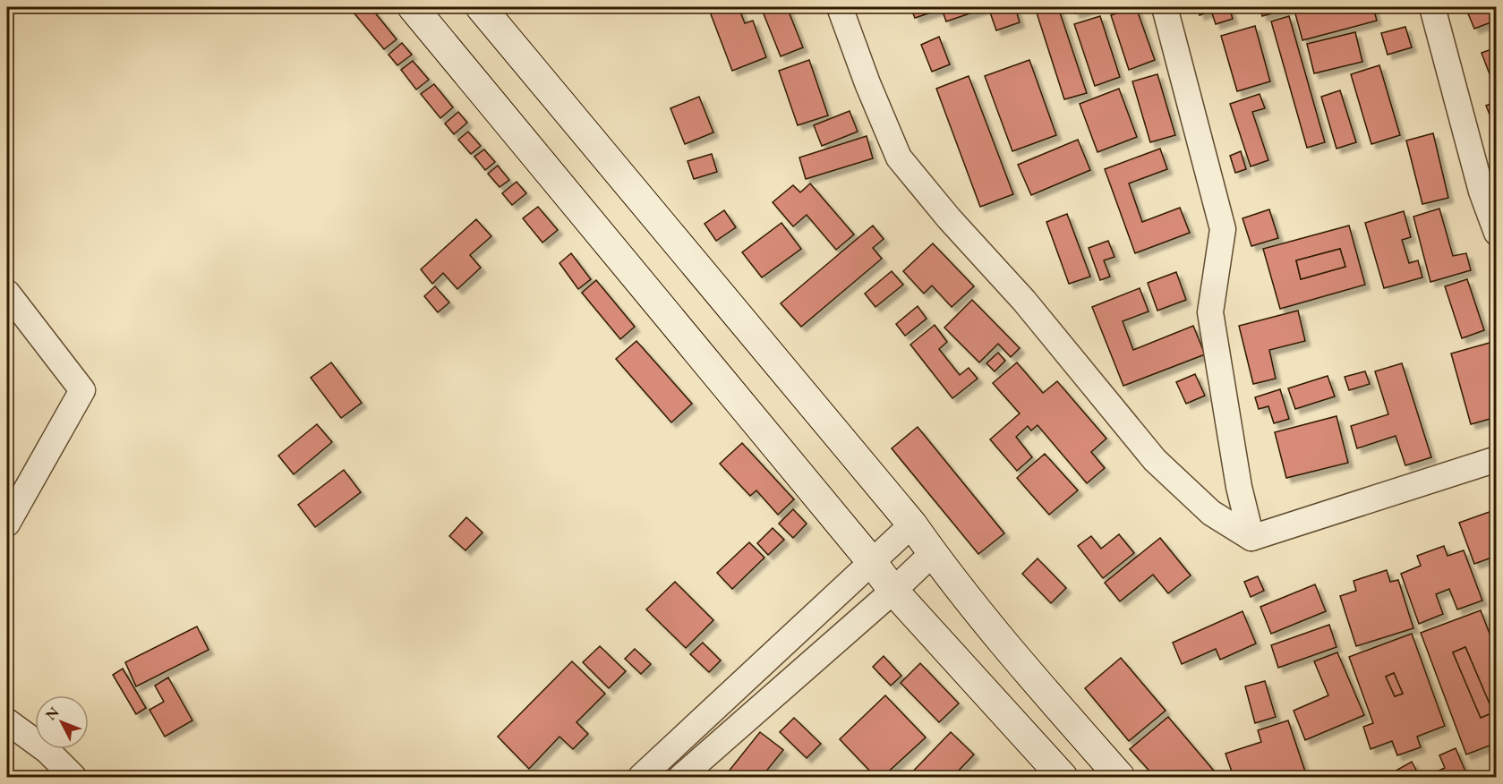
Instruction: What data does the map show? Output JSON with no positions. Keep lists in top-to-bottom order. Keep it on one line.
{"north":"top left"}
